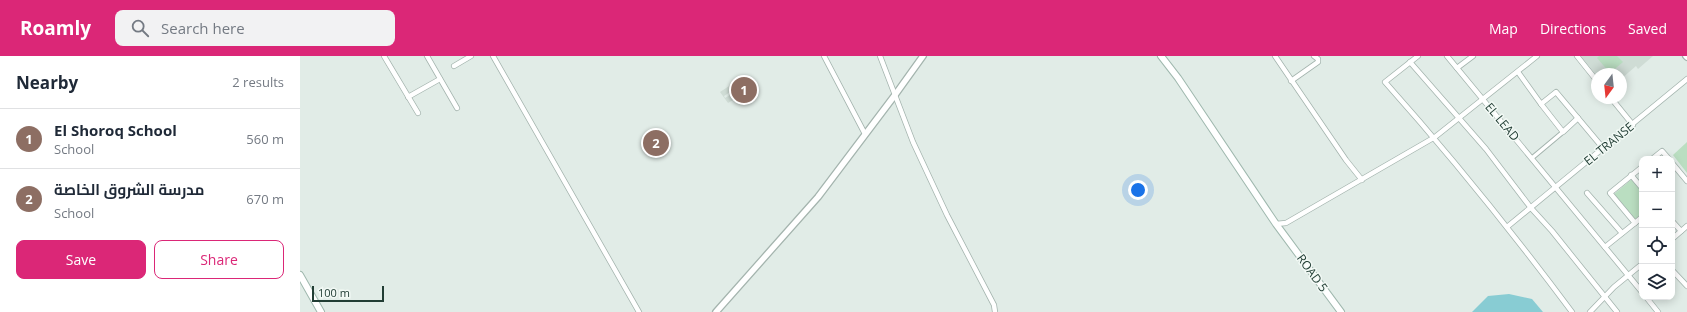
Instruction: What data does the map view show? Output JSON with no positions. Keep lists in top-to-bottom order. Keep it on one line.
{"streets":{"main road":["ROAD 5"],"street":["EL LEAD","EL TRANSE"]},"crossings":[["EL LEAD","EL TRANSE"]],"scale_bar":"100 m","north":"bottom","page":{"header":"Roamly","search":"Search here","nav":["Map","Directions","Saved"],"heading":["Nearby","2 results"],"pins":["1","2"],"list":[{"mark":"1","name":"El Shoroq School","note":"School","value":"560 m"},{"mark":"2","name":"مدرسة الشروق الخاصة","note":"School","value":"670 m"}],"map_buttons":["+","−"],"buttons":["Save","Share"],"scale":"100 m"}}
